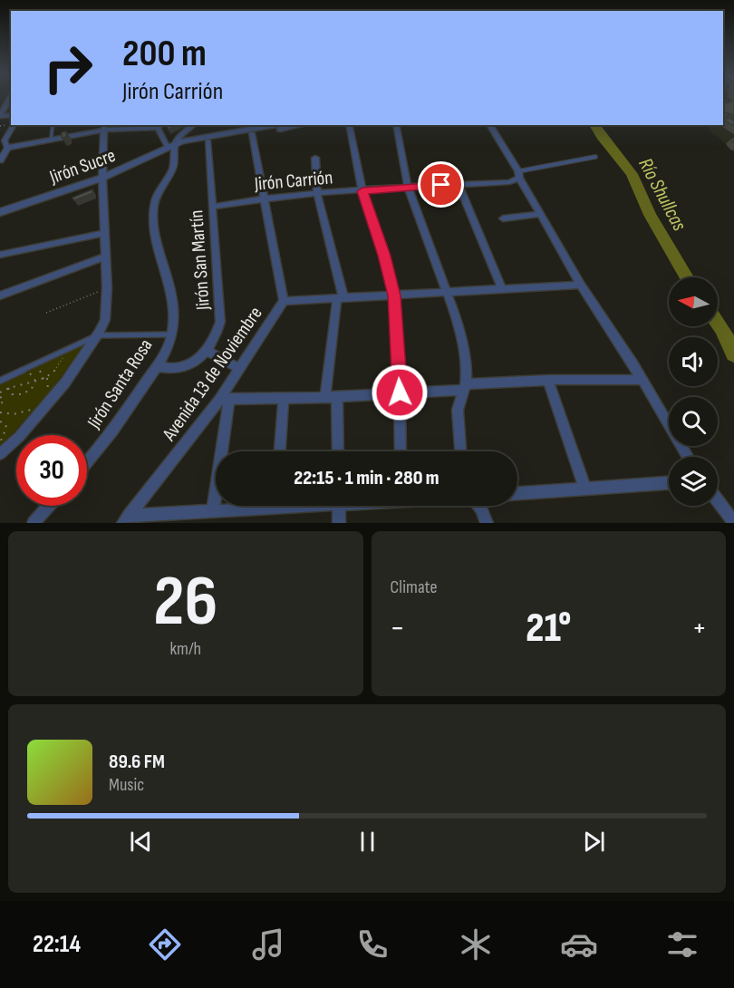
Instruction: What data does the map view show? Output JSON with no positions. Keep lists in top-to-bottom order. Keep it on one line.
{"streets":{"street":["Jirón Sucre","Jirón Carrión","Jirón San Martín","Avenida 13 de Noviembre","Jirón Santa Rosa"]},"crossings":[["Jirón Sucre","Jirón San Martín"],["Jirón Sucre","Avenida 13 de Noviembre"],["Jirón Sucre","Jirón Santa Rosa"],["Jirón Carrión","Jirón San Martín"],["Jirón Carrión","Avenida 13 de Noviembre"]],"water":["Río Shullcas"],"north":"left","page":{"turn":["200 m","Jirón Carrión"],"limit":"30","trip":"22:15 · 1 min · 280 m","tile":[["26","km/h"],"Climate"],"heat":["−","21°","+"],"song":["89.6 FM","Music"],"tabs":"22:14"}}
